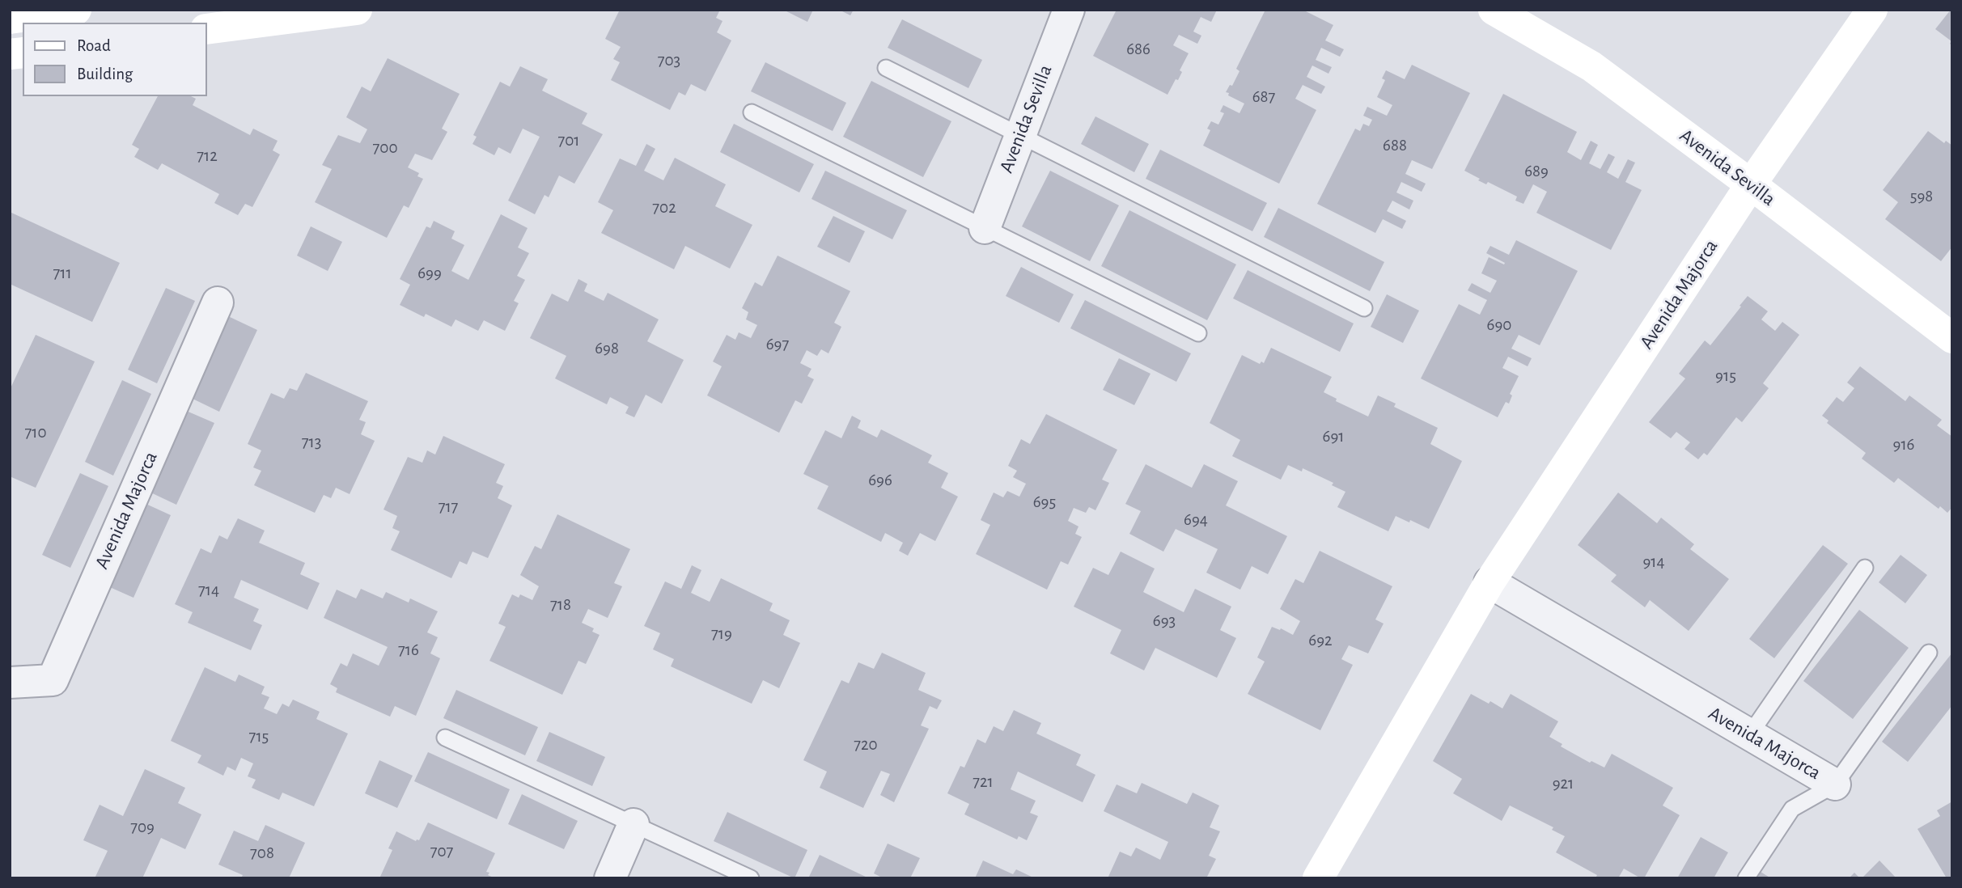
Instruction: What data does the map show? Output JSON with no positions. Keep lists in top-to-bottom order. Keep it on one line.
{"streets":{"street":["Avenida Sevilla","Avenida Majorca"]},"crossings":[["Avenida Sevilla","Avenida Majorca"]],"house_numbers":["686","703","687","701","688","700","712","689","598","702","711","699","690","697","698","915","710","691","713","916","696","695","717","694","914","714","718","693","719","692","716","715","720","721","921","709","707","708"],"legend":["Road","Building"]}
